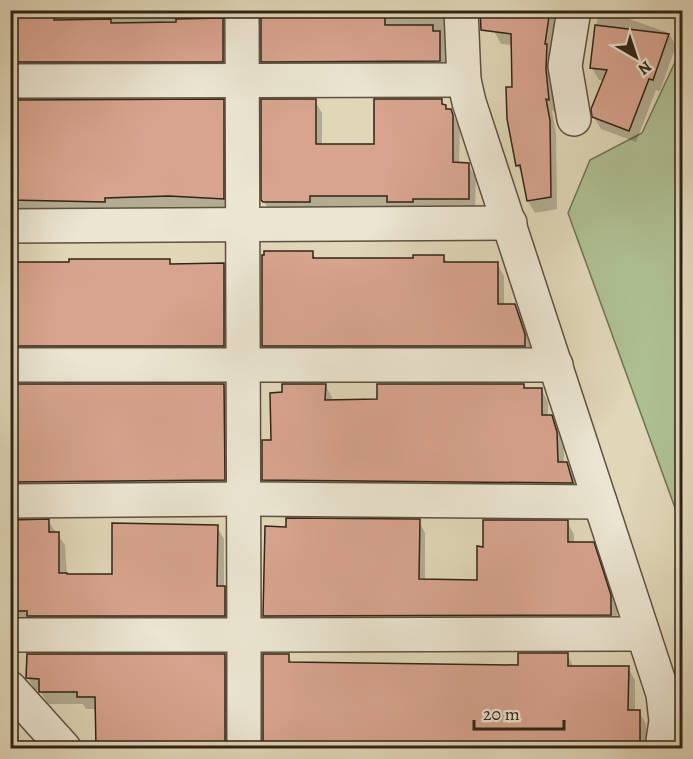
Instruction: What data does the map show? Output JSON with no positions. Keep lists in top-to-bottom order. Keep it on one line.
{"scale_bar":"20 m","north":"bottom right"}
